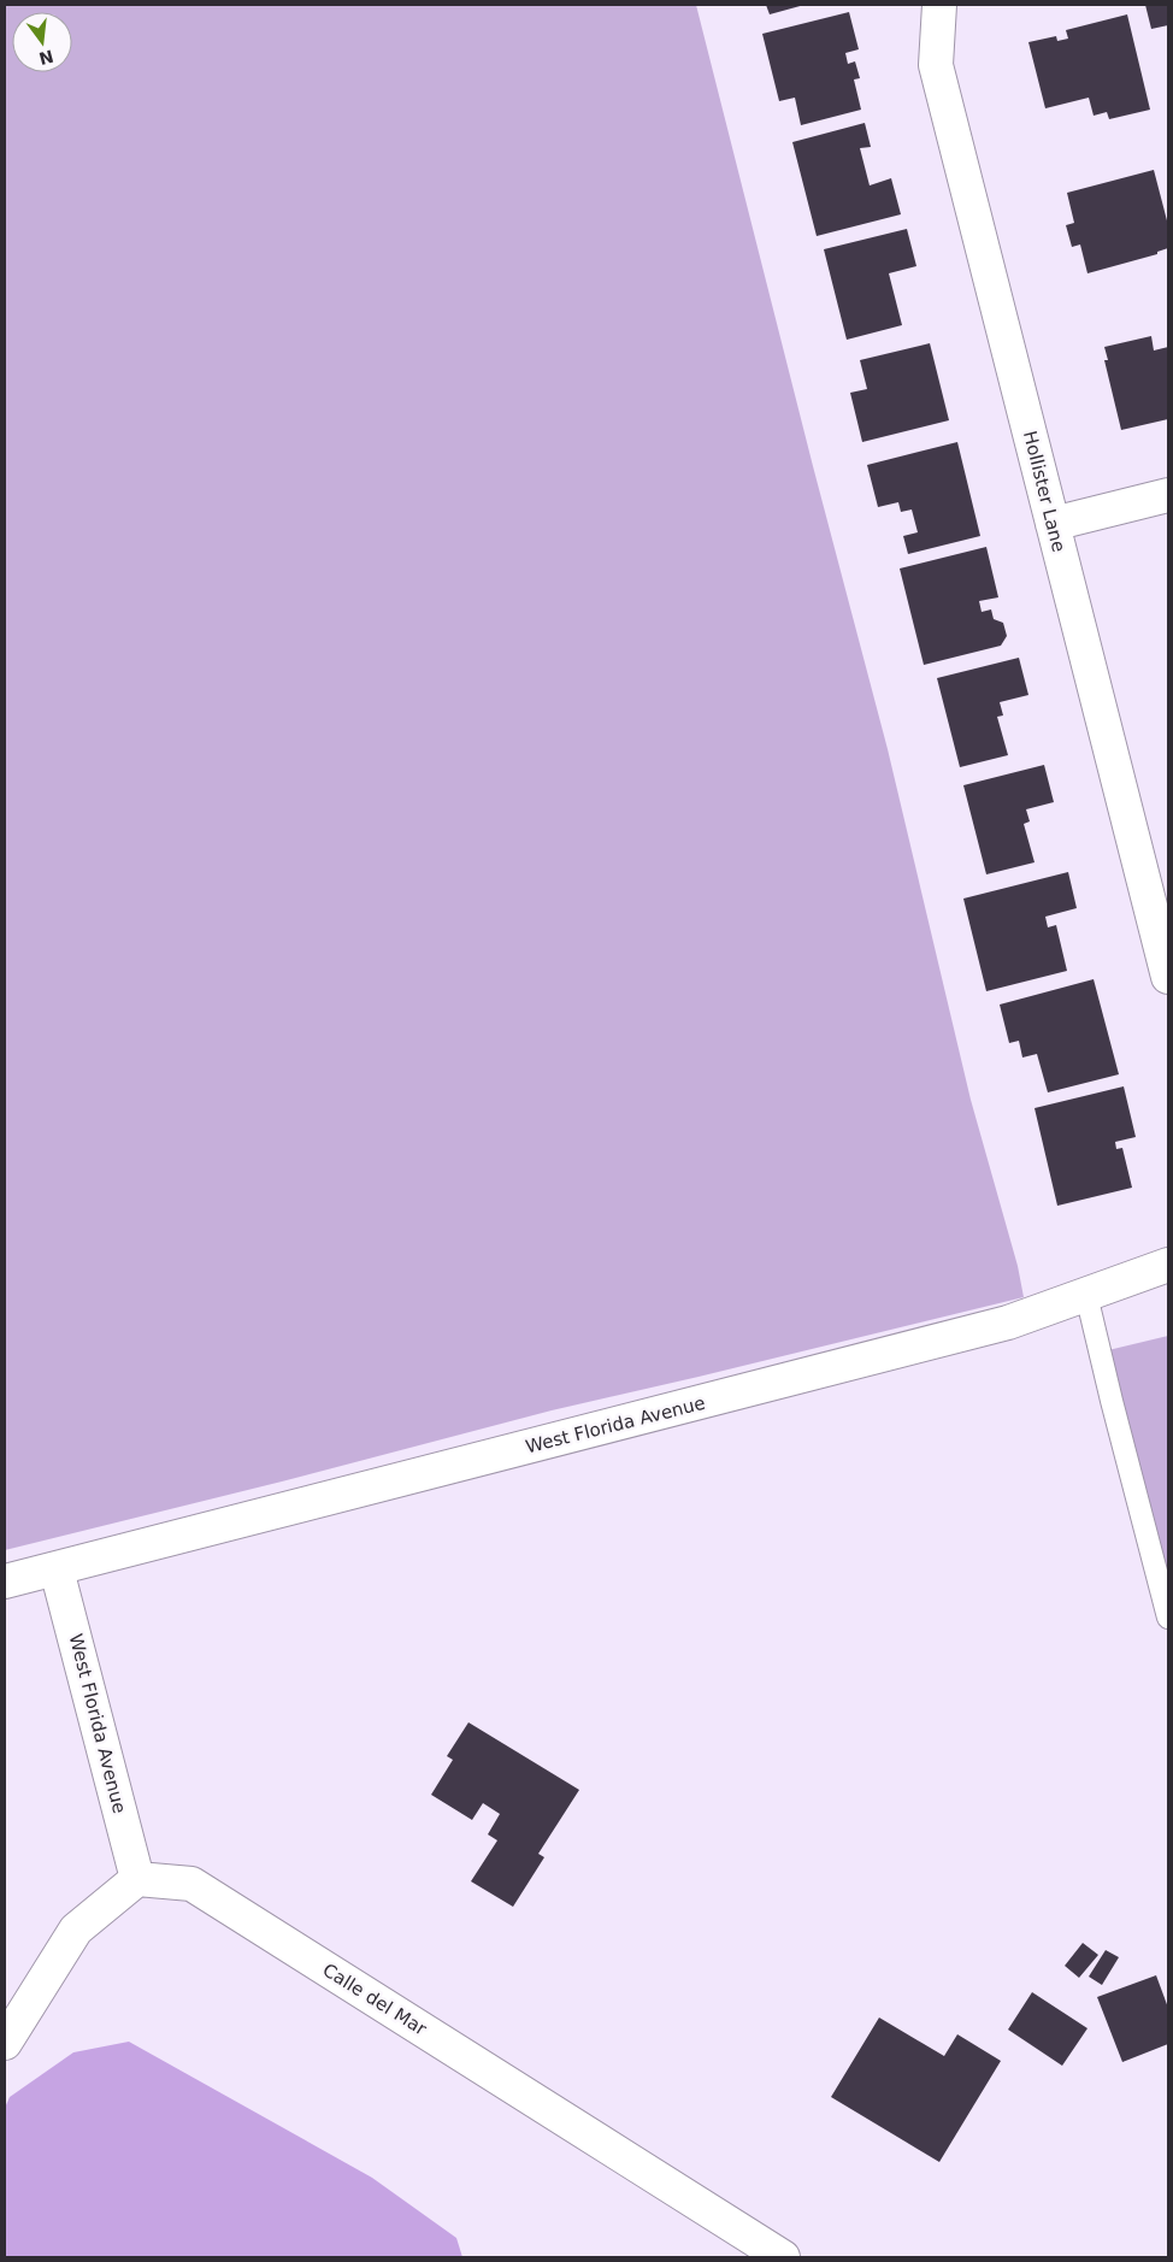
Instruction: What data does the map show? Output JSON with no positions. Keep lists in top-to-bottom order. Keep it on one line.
{"streets":{"street":["Hollister Lane","West Florida Avenue","Calle del Mar"]},"crossings":[["West Florida Avenue","Calle del Mar"]],"north":"bottom"}
